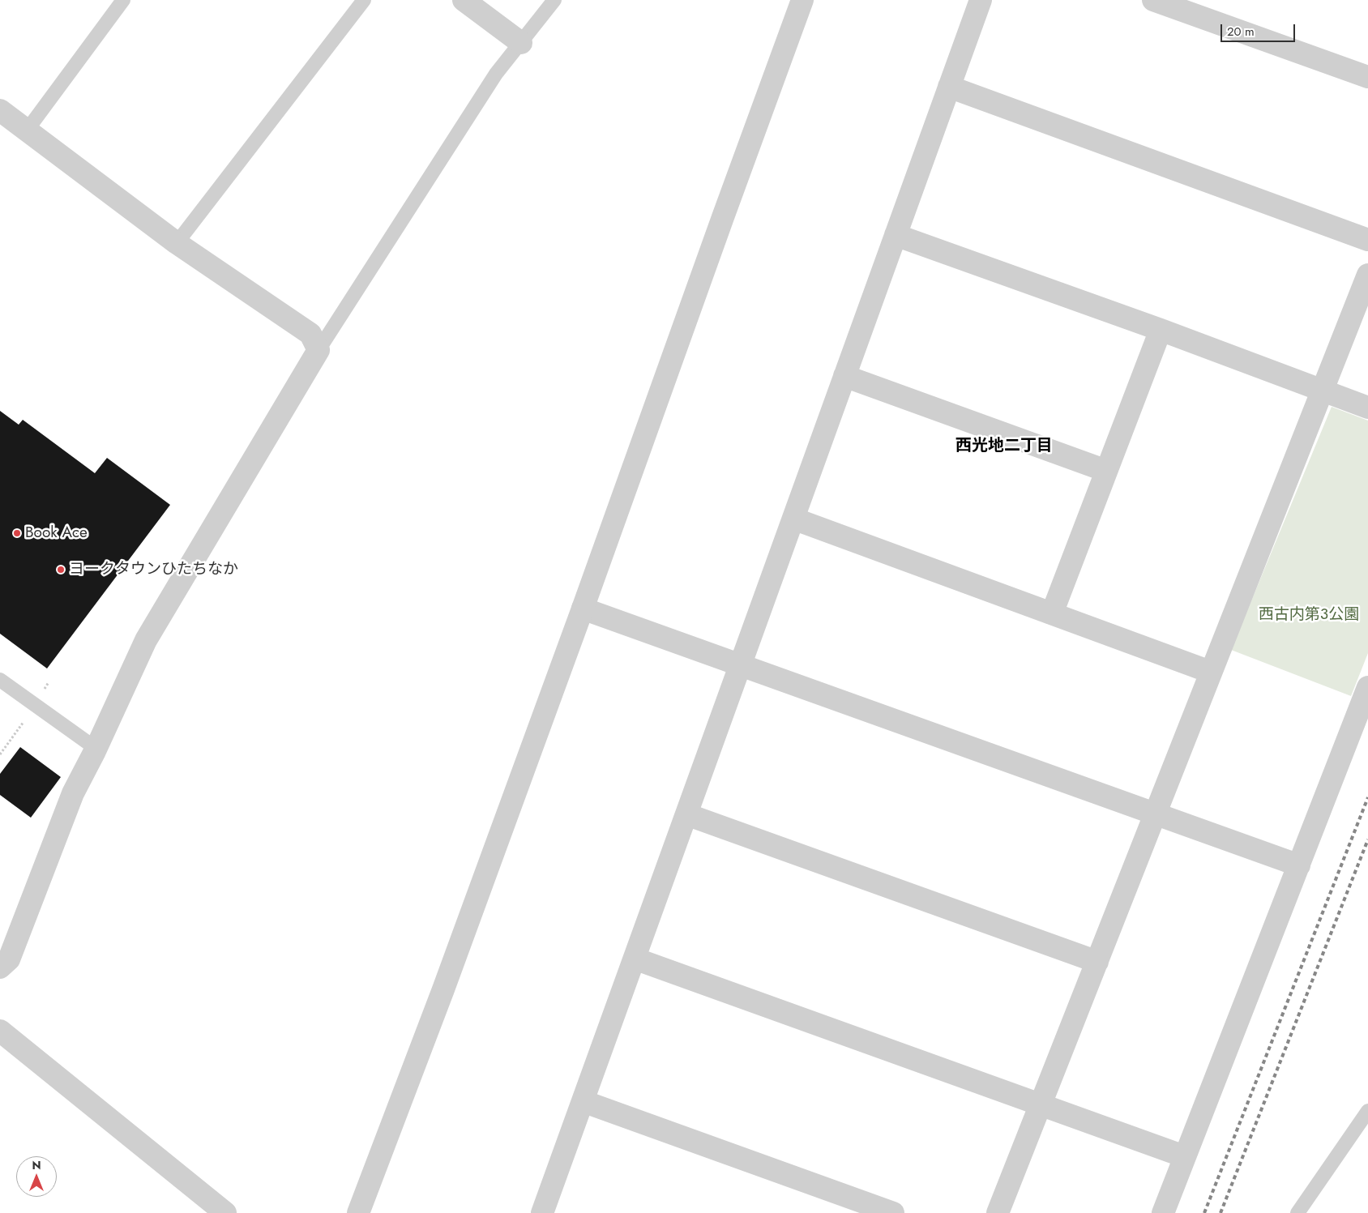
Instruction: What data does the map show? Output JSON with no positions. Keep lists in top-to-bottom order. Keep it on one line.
{"districts":["西光地二丁目"],"parks":["西古内第3公園"],"places":["Book Ace","ヨークタウンひたちなか"],"scale_bar":"20 m","north":"top"}
